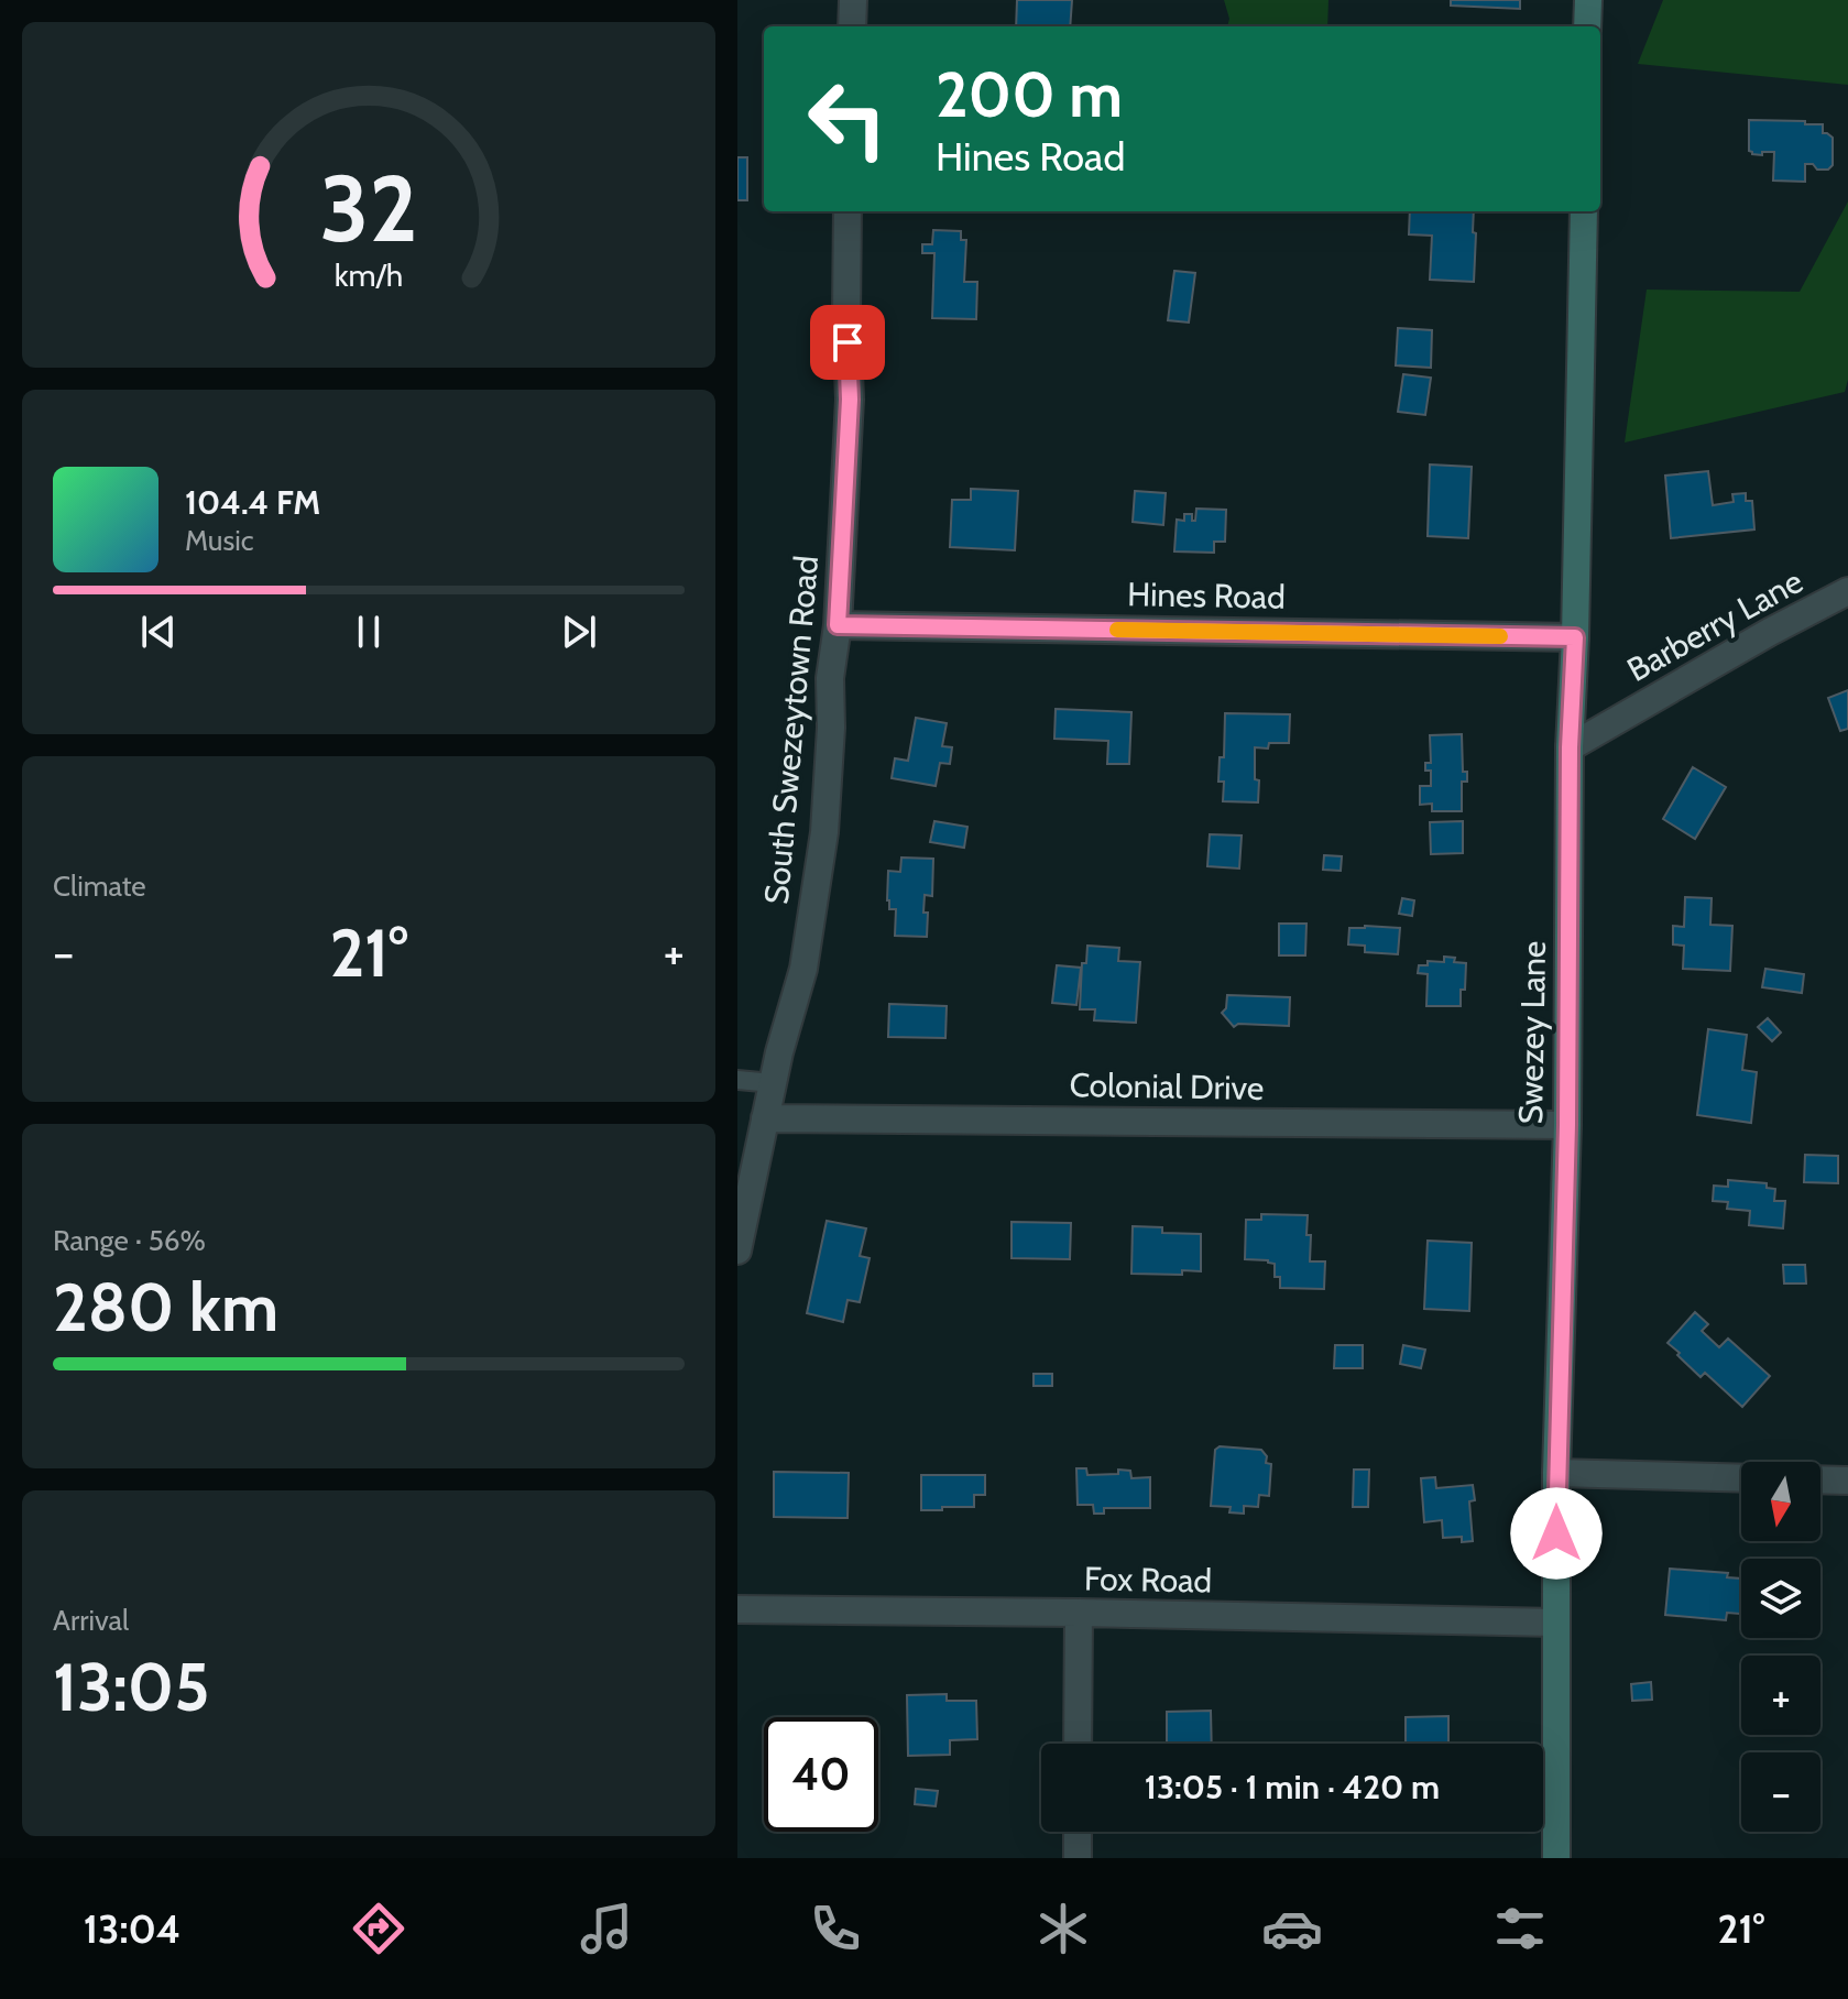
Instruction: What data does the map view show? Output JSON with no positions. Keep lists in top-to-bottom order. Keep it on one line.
{"streets":{"street":["Hines Road","Barberry Lane","South Swezeytown Road","Swezey Lane","Colonial Drive","Fox Road"]},"crossings":[["Hines Road","South Swezeytown Road"],["Hines Road","Swezey Lane"],["Barberry Lane","Swezey Lane"],["South Swezeytown Road","Colonial Drive"],["Swezey Lane","Colonial Drive"],["Swezey Lane","Fox Road"]],"north":"bottom","page":{"turn":["200 m","Hines Road"],"song":["104.4 FM","Music"],"tile":["Climate",["Range · 56%","280 km"],["Arrival","13:05"]],"heat":["−","21°","+"],"map_buttons":["+","−"],"limit":"40","trip":"13:05 · 1 min · 420 m","tabs":["13:04","21°"],"gauge":["32","km/h"]}}
